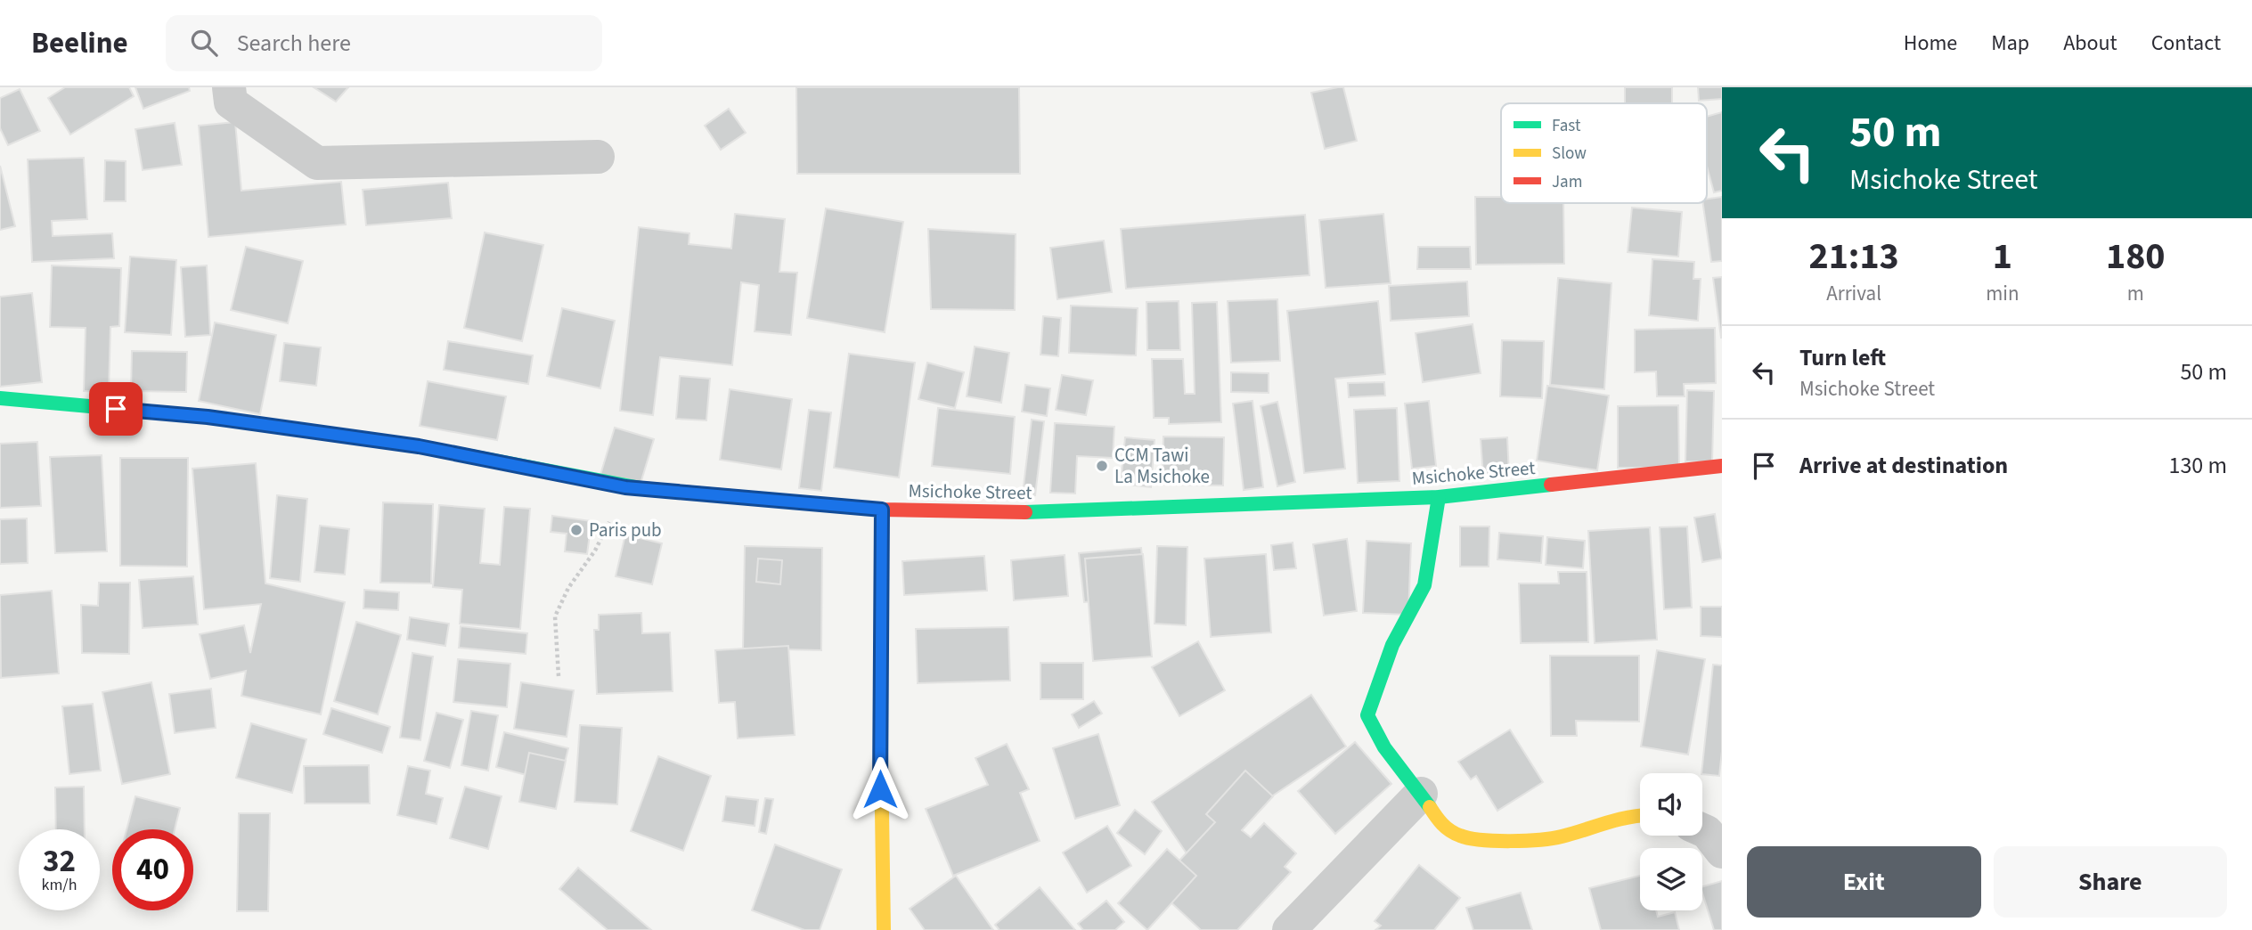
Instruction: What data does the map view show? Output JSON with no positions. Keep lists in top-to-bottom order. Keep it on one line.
{"streets":{"street":["Msichoke Street"]},"places":["CCM Tawi La Msichoke","Paris pub"],"legend":["Fast","Slow","Jam"],"page":{"header":"Beeline","search":"Search here","nav":["Home","Map","About","Contact"],"turn":["50 m","Msichoke Street"],"eta":["21:13","Arrival","1","min","180","m"],"list":[{"name":"Turn left","note":"Msichoke Street","value":"50 m"},{"name":"Arrive at destination","value":"130 m"}],"speed":"32 km/h","limit":"40","buttons":["Exit","Share"]}}
